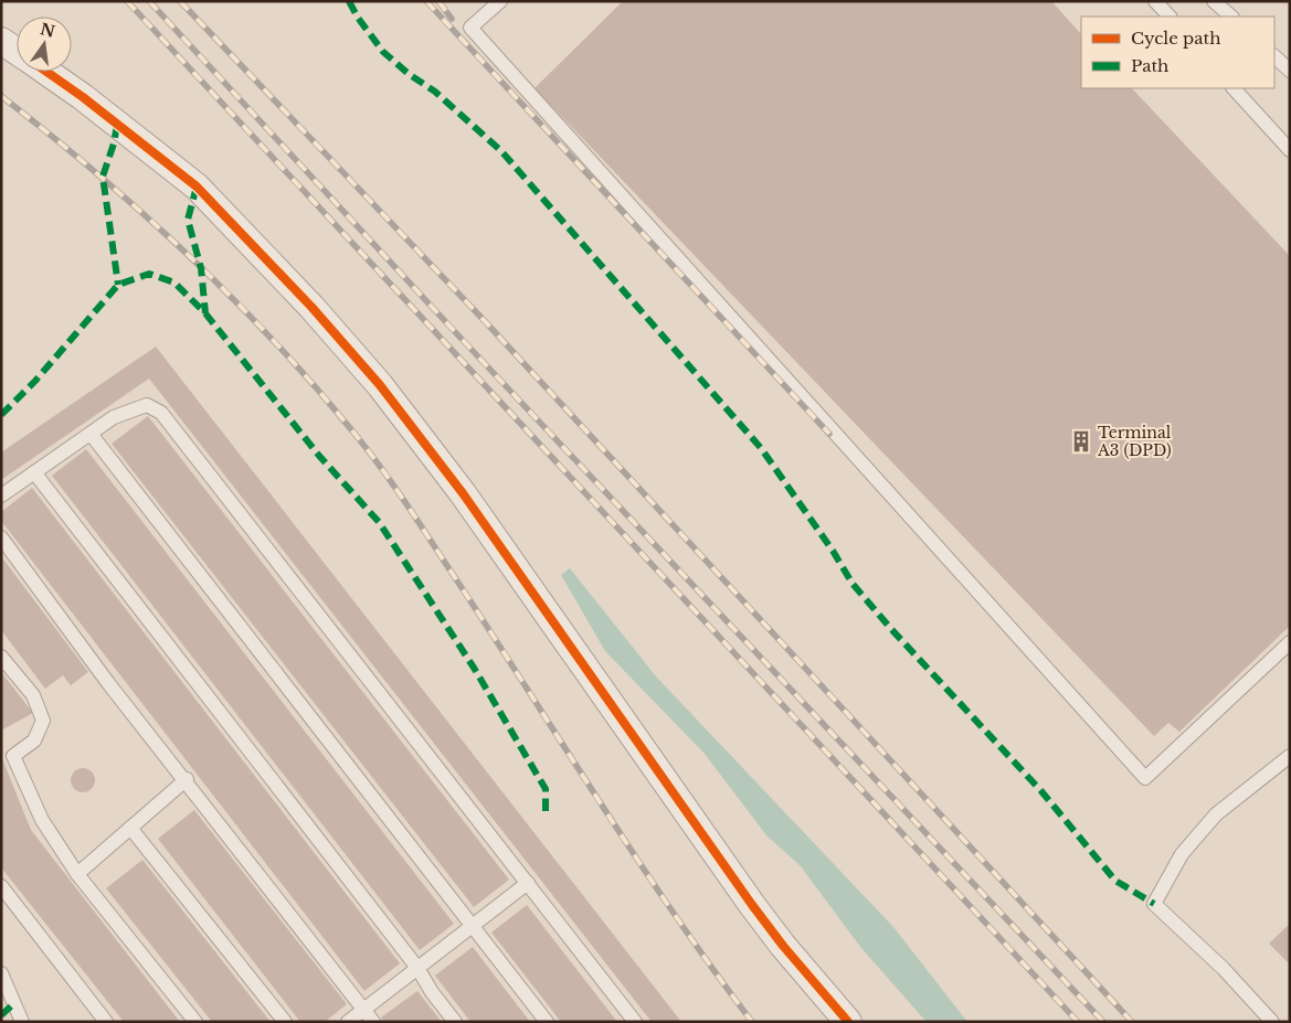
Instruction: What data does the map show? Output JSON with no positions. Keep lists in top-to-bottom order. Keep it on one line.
{"places":{"building":["Terminal A3 (DPD)"]},"legend":["Cycle path","Path"],"north":"top"}
